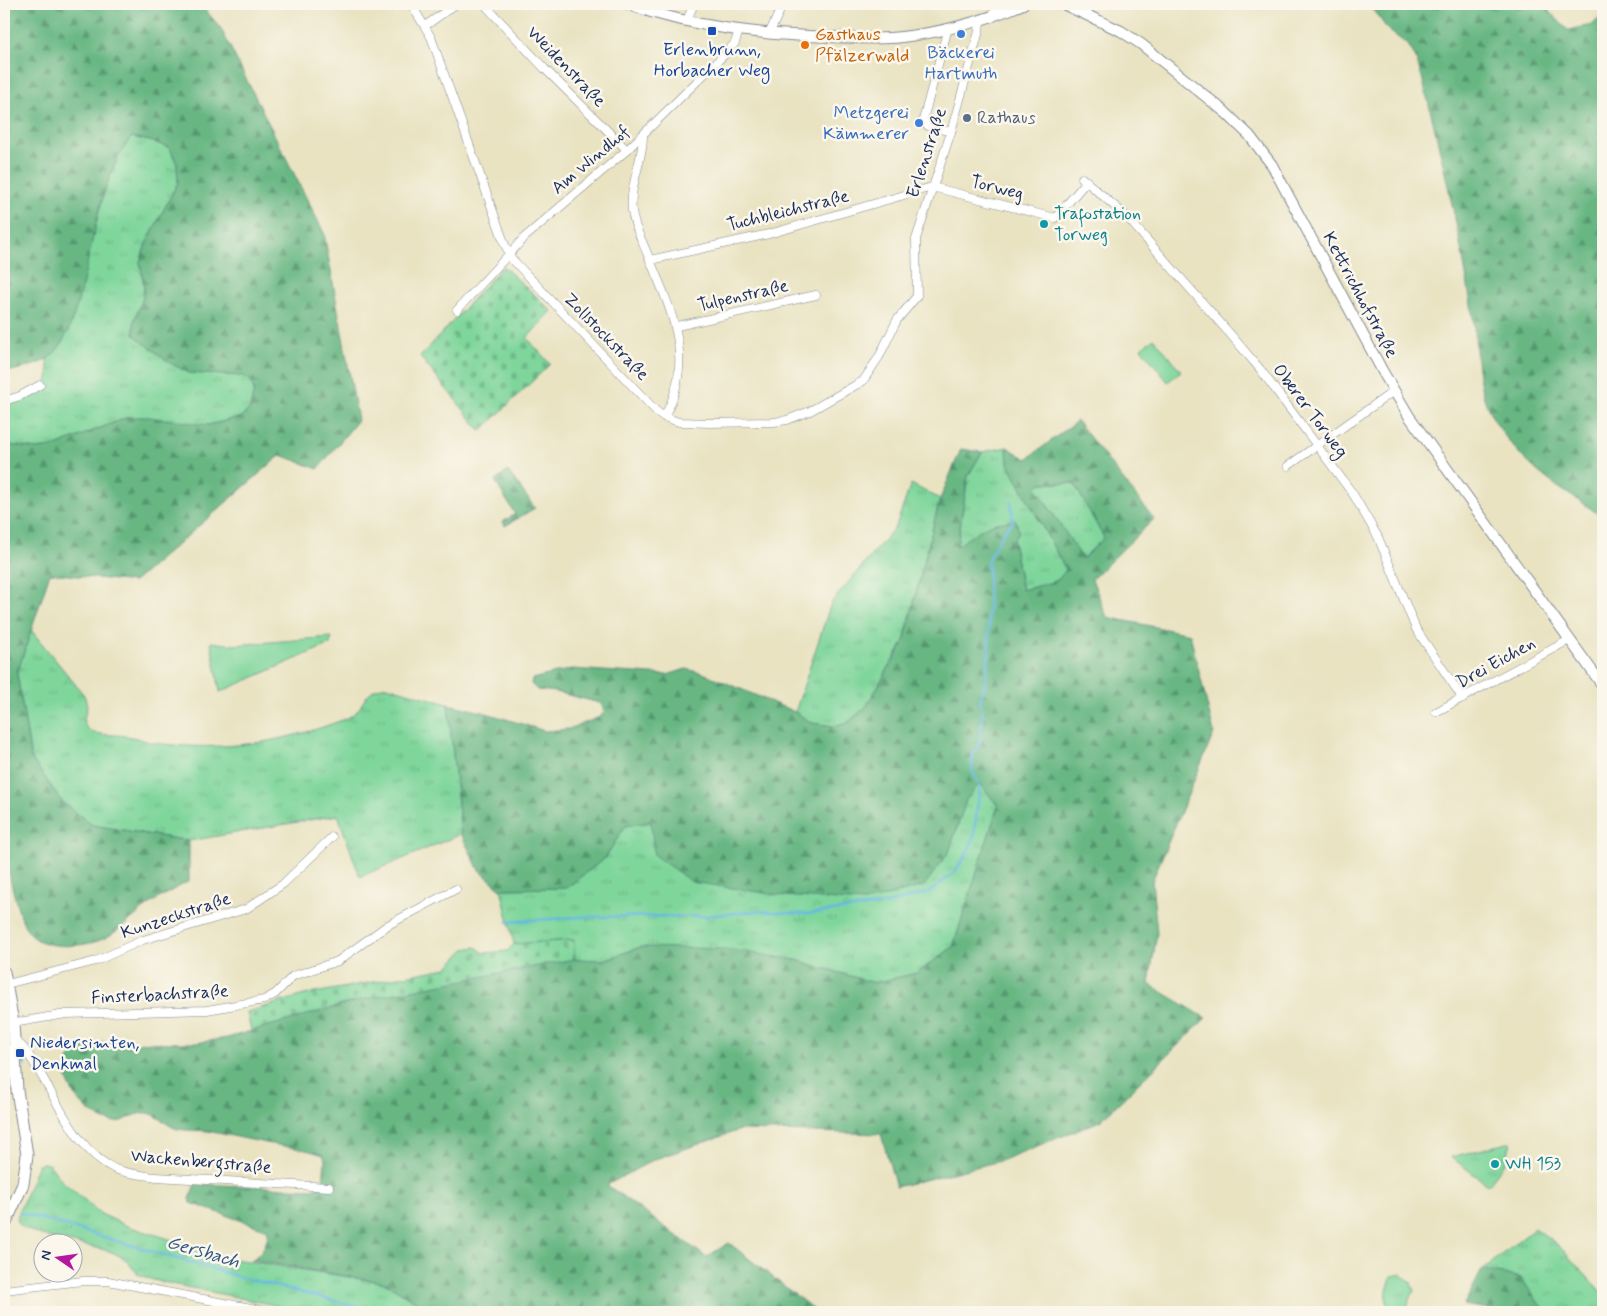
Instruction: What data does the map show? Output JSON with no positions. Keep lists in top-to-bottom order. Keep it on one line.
{"streets":{"street":["Weidenstraße","Erlenstraße","Am Windhof","Torweg","Tuchbleichstraße","Kettrichhofstraße","Tulpenstraße","Zollstockstraße","Oberer Torweg","Drei Eichen","Kunzeckstraße","Finsterbachstraße","Wackenbergstraße"]},"crossings":[["Weidenstraße","Am Windhof"],["Erlenstraße","Torweg"],["Erlenstraße","Tuchbleichstraße"],["Erlenstraße","Zollstockstraße"],["Am Windhof","Zollstockstraße"],["Torweg","Tuchbleichstraße"],["Torweg","Oberer Torweg"],["Kettrichhofstraße","Drei Eichen"],["Oberer Torweg","Drei Eichen"]],"water":["Gersbach"],"places":{"transit":["Erlenbrunn, Horbacher Weg","Niedersimten, Denkmal"],"other":["Bäckerei Hartmuth","Gasthaus Pfälzerwald","Rathaus","Metzgerei Kämmerer","Trafostation Torweg","WH 153"]},"north":"left"}
